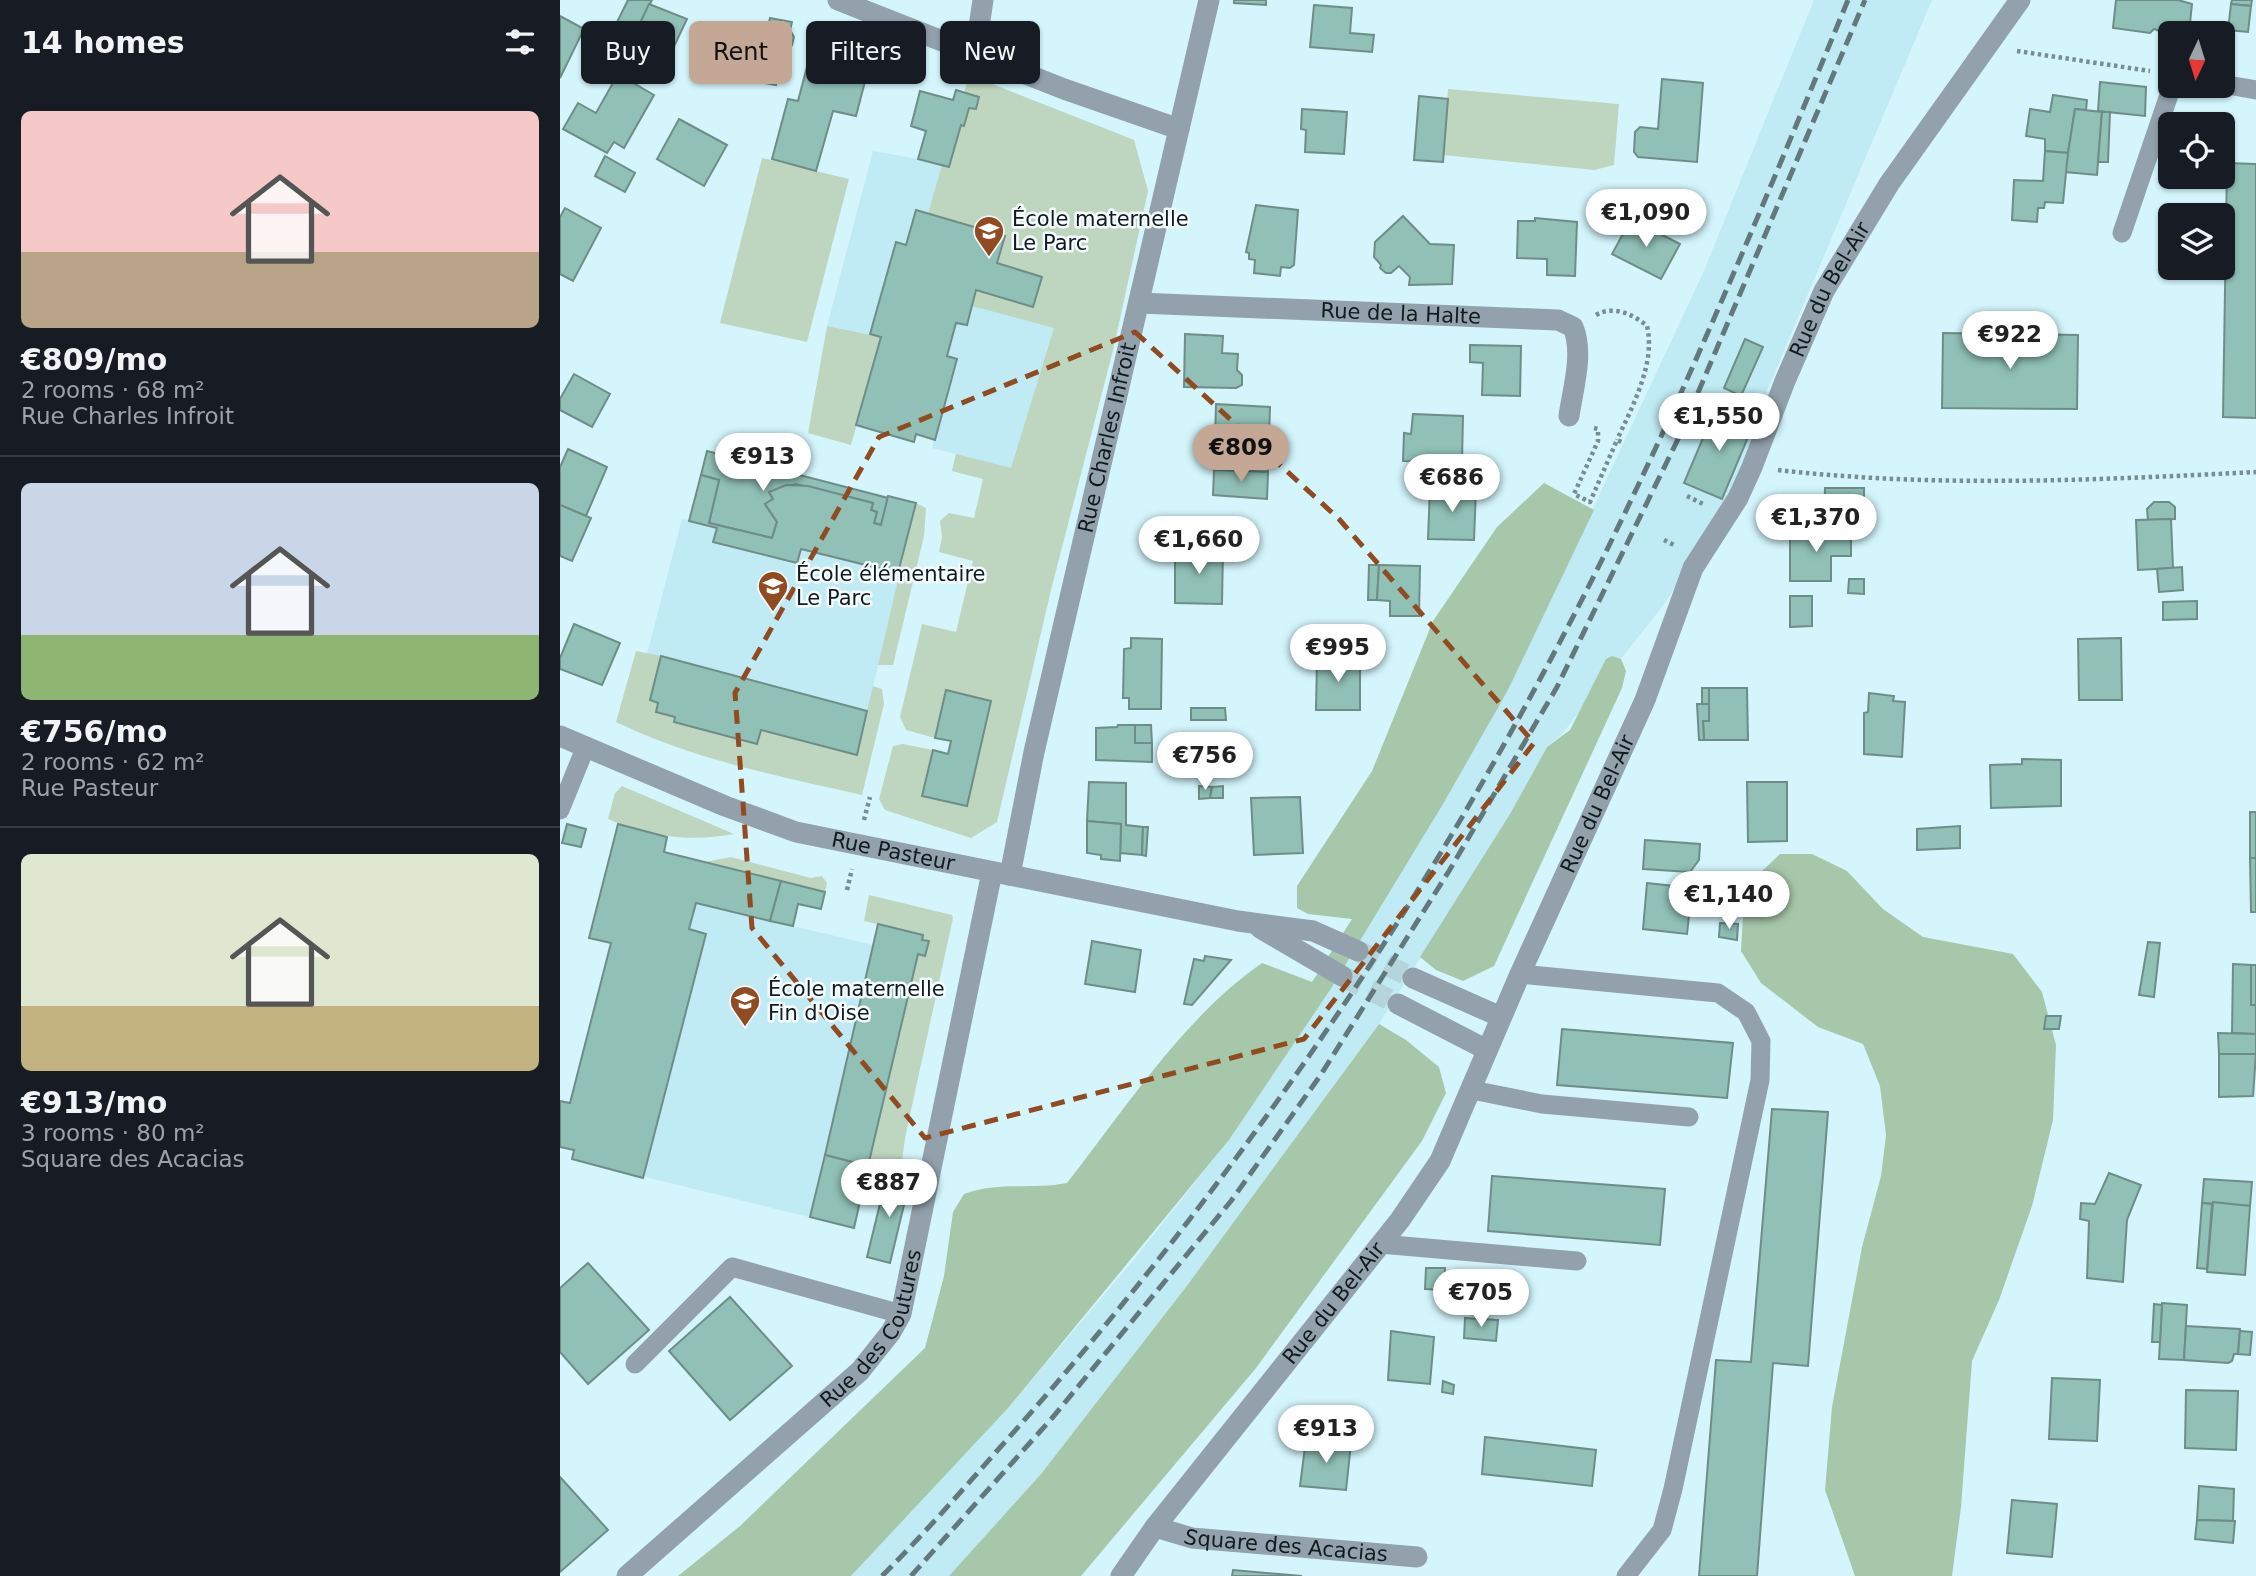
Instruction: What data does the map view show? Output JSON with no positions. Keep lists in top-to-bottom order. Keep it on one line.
{"streets":{"street":["Rue du Bel-Air","Rue de la Halte","Rue Charles Infroit","Rue Pasteur","Rue des Coutures","Square des Acacias"]},"crossings":[["Rue du Bel-Air","Square des Acacias"],["Rue de la Halte","Rue Charles Infroit"],["Rue Charles Infroit","Rue Pasteur"],["Rue Charles Infroit","Rue des Coutures"],["Rue Pasteur","Rue des Coutures"]],"places":{"school or university":["École maternelle Le Parc","École élémentaire Le Parc","École maternelle Fin d'Oise"]},"north":"bottom","page":{"heading":"14 homes","chip":["Buy","Rent","Filters","New"],"list":[{"name":"€809/mo","note":"2 rooms · 68 m² · Rue Charles Infroit"},{"name":"€756/mo","note":"2 rooms · 62 m² · Rue Pasteur"},{"name":"€913/mo","note":"3 rooms · 80 m² · Square des Acacias"}],"price":["€1,090","€922","€1,550","€809","€913","€686","€1,370","€1,660","€995","€756","€1,140","€887","€705","€913"]}}
